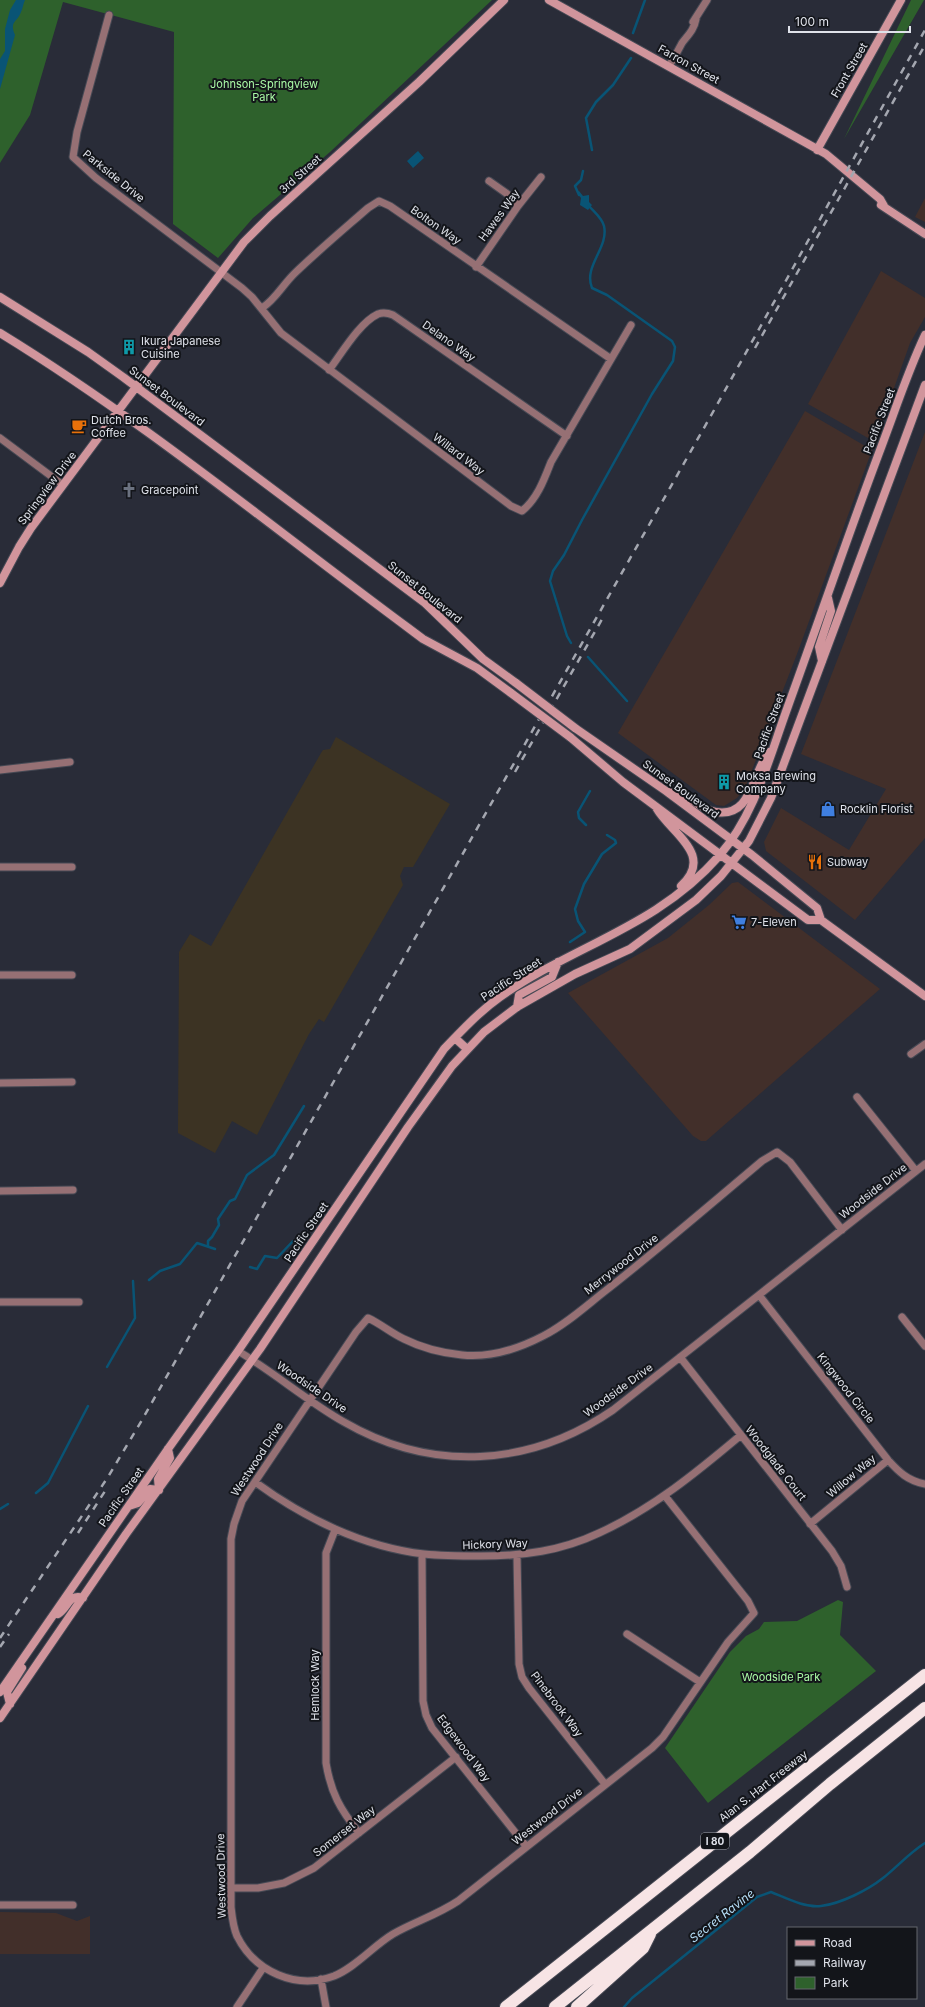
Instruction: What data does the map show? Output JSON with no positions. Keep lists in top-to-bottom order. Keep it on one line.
{"streets":{"highway":["Alan S. Hart Freeway","I 80"],"main road":["Farron Street","Front Street","3rd Street","Sunset Boulevard","Pacific Street","Springview Drive"],"street":["Parkside Drive","Hawes Way","Bolton Way","Delano Way","Willard Way","Woodside Drive","Merrywood Drive","Kingwood Circle","Westwood Drive","Woodglade Court","Willow Way","Hickory Way","Hemlock Way","Pinebrook Way","Edgewood Way","Somerset Way"]},"crossings":[["Farron Street","Front Street"],["3rd Street","Parkside Drive"],["3rd Street","Sunset Boulevard"],["3rd Street","Willard Way"],["3rd Street","Springview Drive"],["Parkside Drive","Willard Way"],["Hawes Way","Bolton Way"],["Bolton Way","Willard Way"],["Delano Way","Willard Way"],["Sunset Boulevard","Pacific Street"],["Sunset Boulevard","Springview Drive"],["Pacific Street","Woodside Drive"],["Woodside Drive","Merrywood Drive"],["Woodside Drive","Kingwood Circle"],["Woodside Drive","Westwood Drive"],["Woodside Drive","Woodglade Court"],["Merrywood Drive","Westwood Drive"],["Kingwood Circle","Willow Way"],["Westwood Drive","Hickory Way"],["Westwood Drive","Pinebrook Way"],["Westwood Drive","Edgewood Way"],["Westwood Drive","Somerset Way"],["Woodglade Court","Willow Way"],["Woodglade Court","Hickory Way"],["Hickory Way","Hemlock Way"],["Hickory Way","Pinebrook Way"],["Hickory Way","Edgewood Way"],["Hemlock Way","Somerset Way"],["Edgewood Way","Somerset Way"]],"water":["Secret Ravine"],"parks":["Johnson-Springview Park","Woodside Park"],"places":{"building":["Ikura Japanese Cuisine","Moksa Brewing Company"],"cafe":["Dutch Bros. Coffee"],"church":["Gracepoint"],"shop":["Rocklin Florist"],"restaurant":["Subway"],"supermarket":["7-Eleven"]},"legend":["Road","Railway","Park"],"scale_bar":"100 m"}
